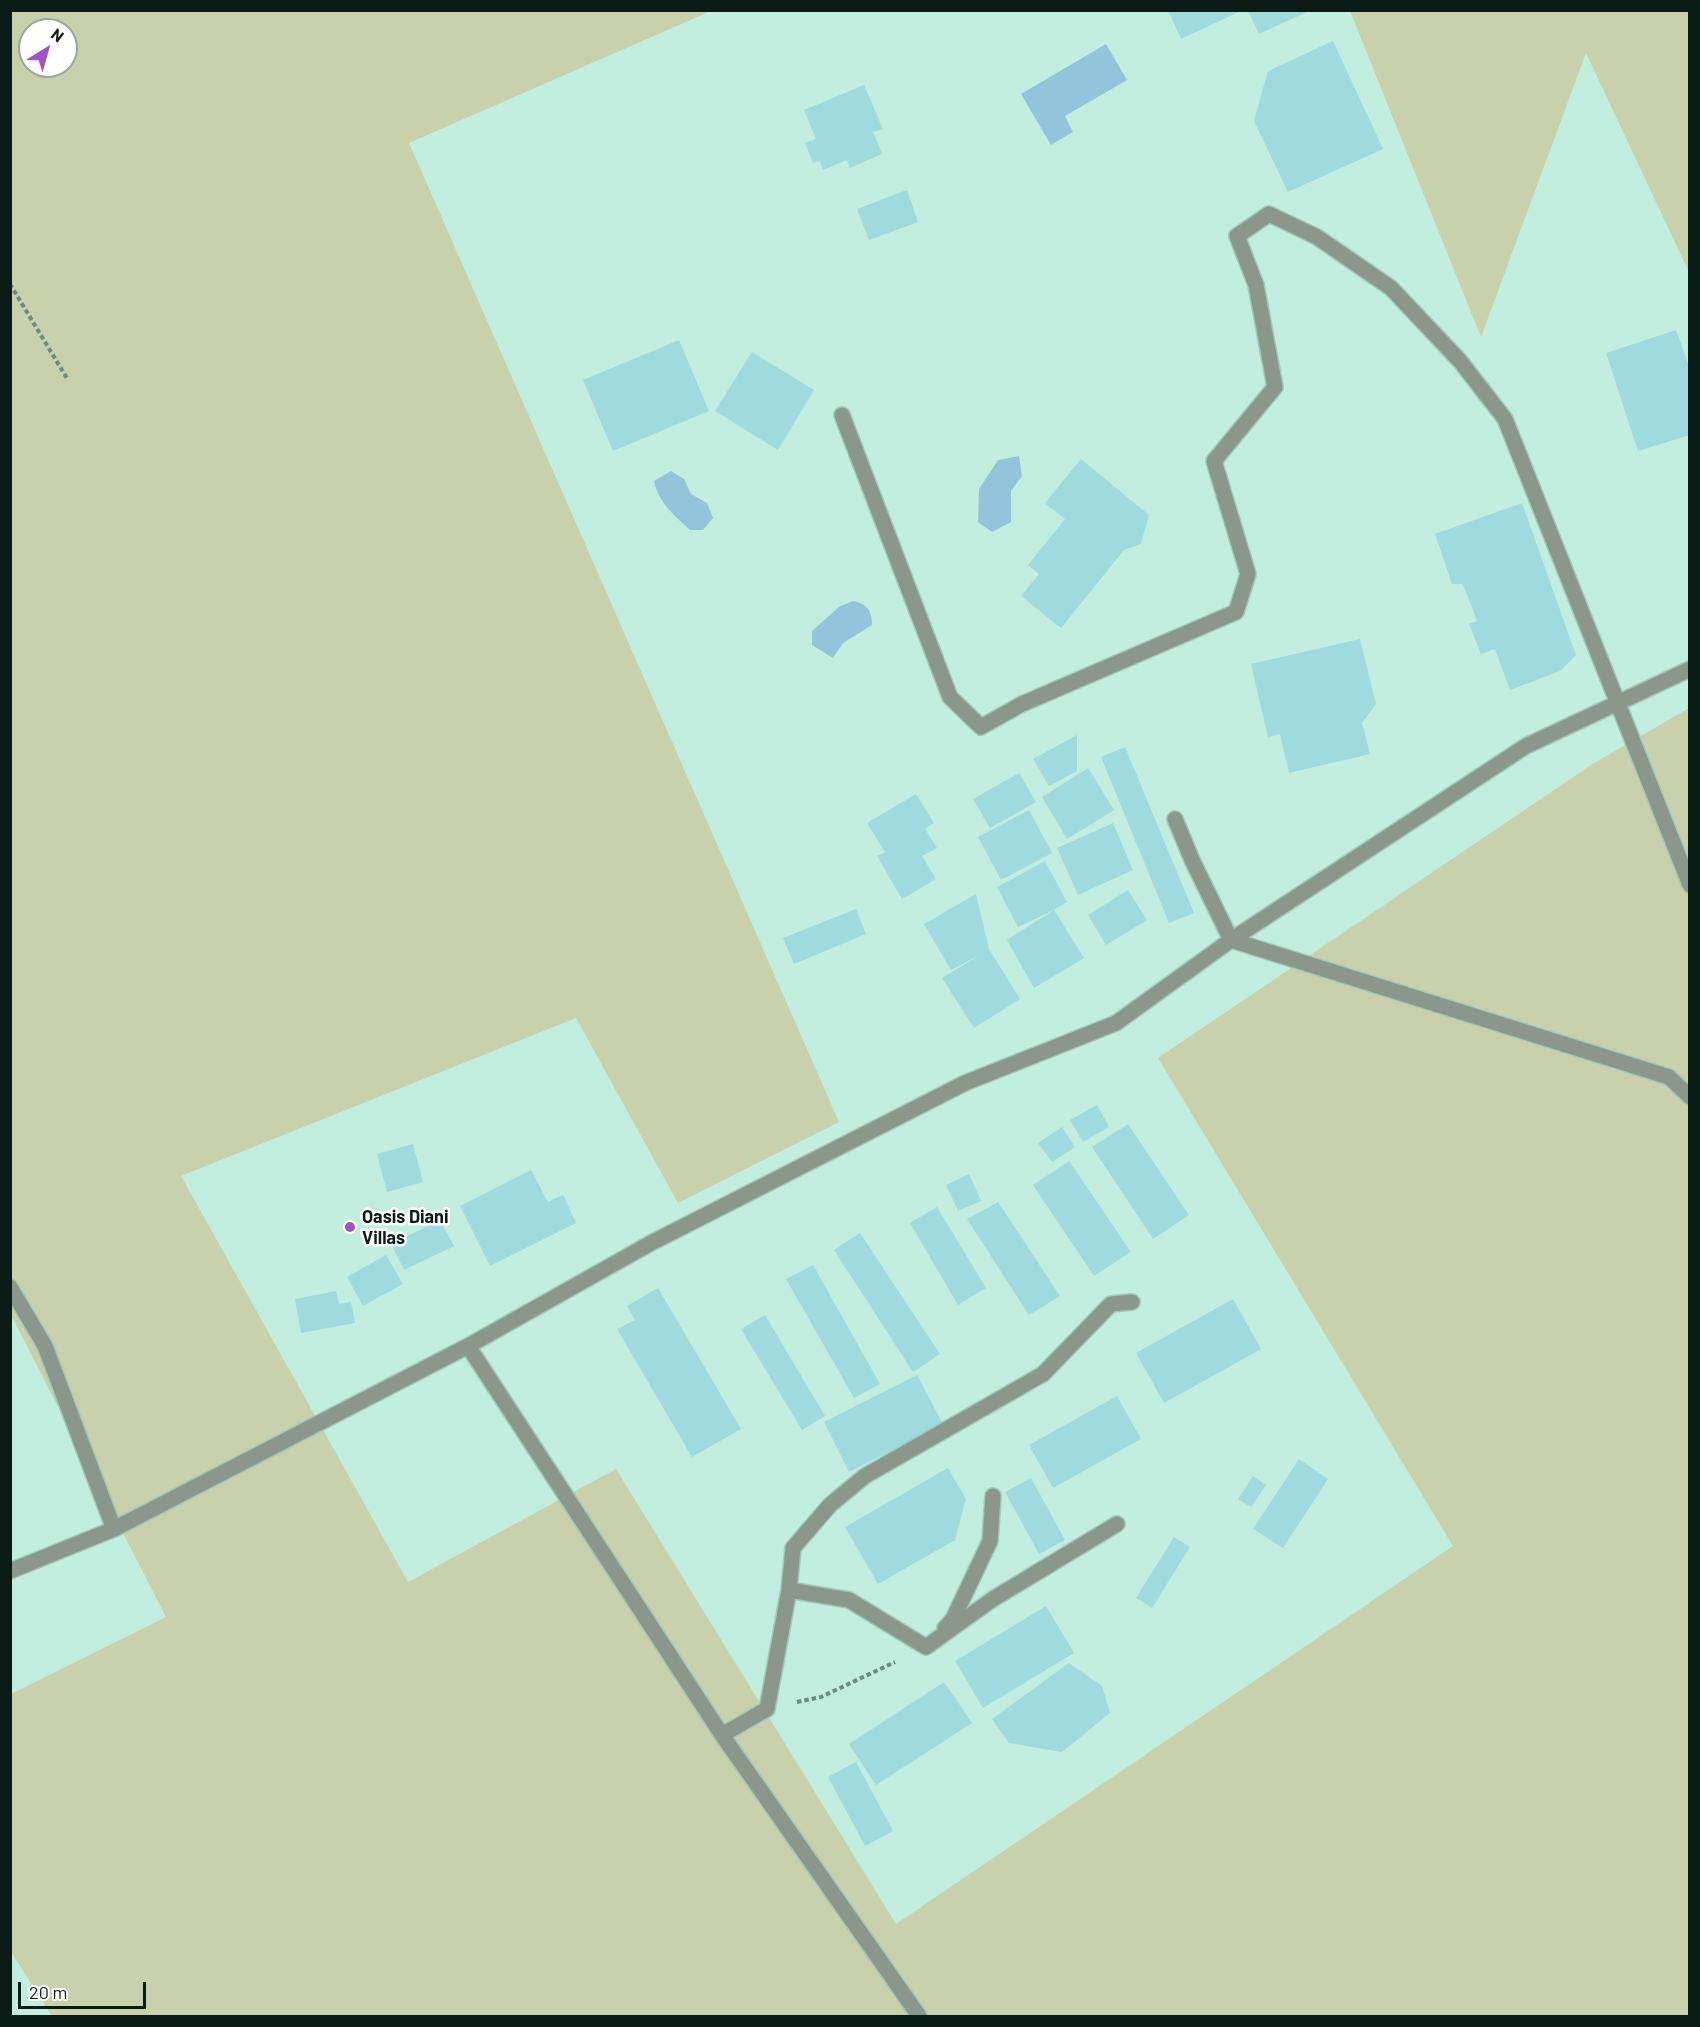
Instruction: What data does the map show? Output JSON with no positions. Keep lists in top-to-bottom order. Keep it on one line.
{"places":["Oasis Diani Villas"],"scale_bar":"20 m","north":"top right"}
